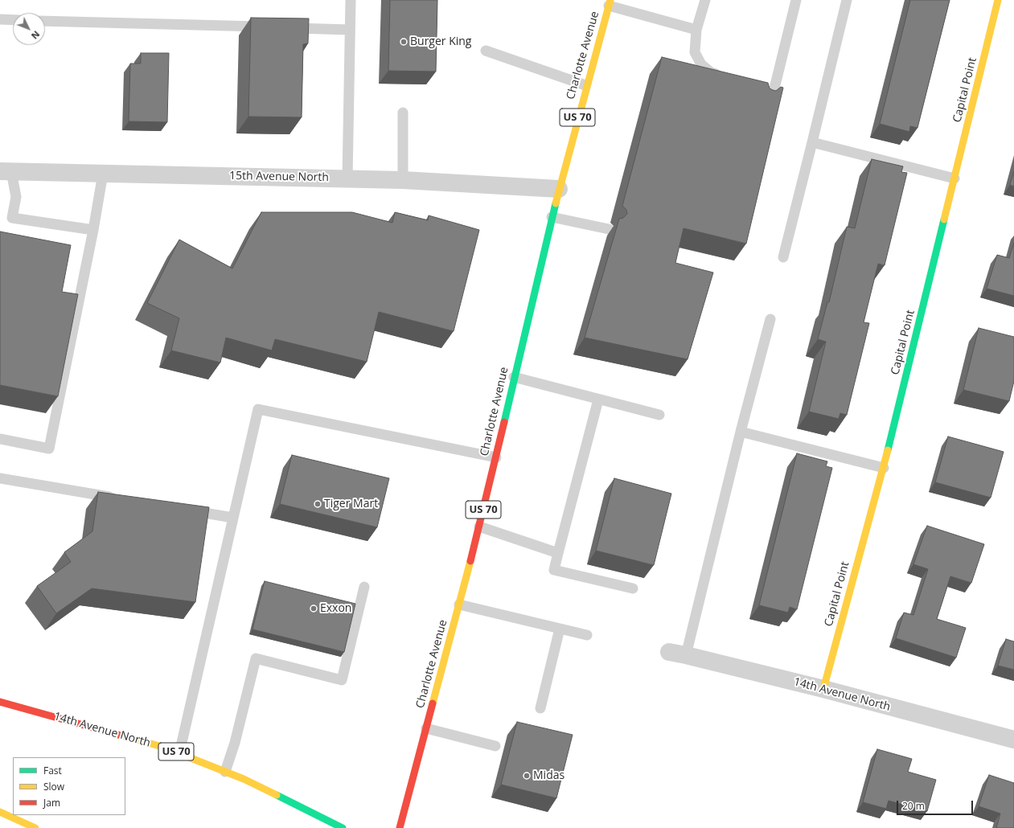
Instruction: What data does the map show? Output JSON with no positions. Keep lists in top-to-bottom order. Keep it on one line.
{"streets":{"main road":["Charlotte Avenue","Capital Point","US 70","14th Avenue North"],"street":["15th Avenue North"]},"crossings":[["Charlotte Avenue","15th Avenue North"],["Capital Point","14th Avenue North"]],"places":["Burger King","Tiger Mart","Exxon","Midas"],"legend":["Fast","Slow","Jam"],"scale_bar":"20 m","north":"bottom right"}
